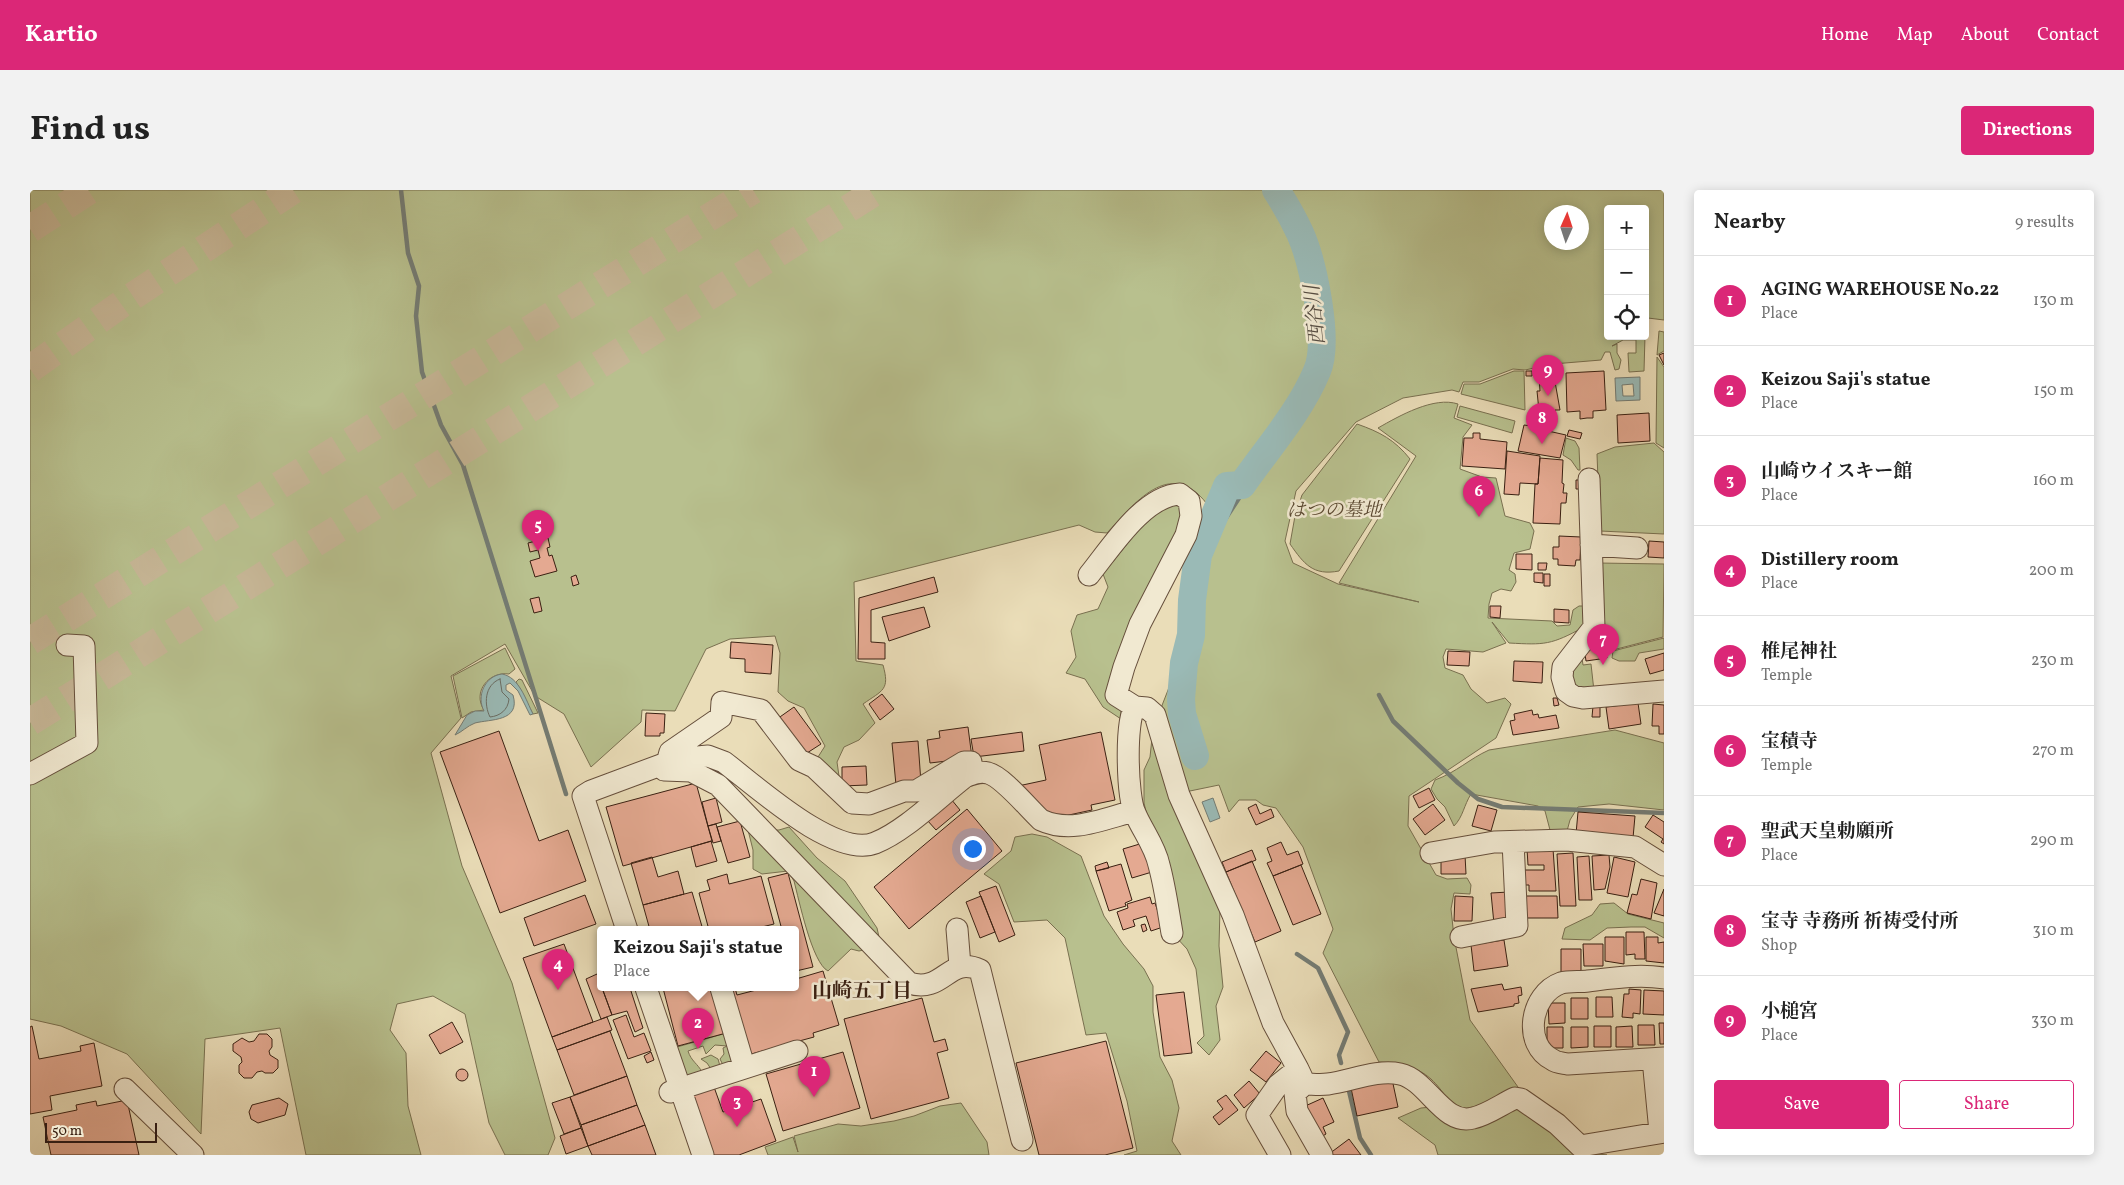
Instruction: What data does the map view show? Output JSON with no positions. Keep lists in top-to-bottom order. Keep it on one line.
{"districts":["山崎五丁目"],"water":["西谷川"],"parks":["はつの墓地"],"scale_bar":"50 m","north":"top","page":{"header":"Kartio","nav":["Home","Map","About","Contact"],"title":"Find us","buttons":["Directions",["Save","Share"]],"heading":["Nearby","9 results"],"map_buttons":["+","−"],"list":[{"mark":"1","name":"AGING WAREHOUSE No.22","note":"Place","value":"130 m"},{"mark":"2","name":"Keizou Saji's statue","note":"Place","value":"150 m"},{"mark":"3","name":"山崎ウイスキー館","note":"Place","value":"160 m"},{"mark":"4","name":"Distillery room","note":"Place","value":"200 m"},{"mark":"5","name":"椎尾神社","note":"Temple","value":"230 m"},{"mark":"6","name":"宝積寺","note":"Temple","value":"270 m"},{"mark":"7","name":"聖武天皇勅願所","note":"Place","value":"290 m"},{"mark":"8","name":"宝寺 寺務所 祈祷受付所","note":"Shop","value":"310 m"},{"mark":"9","name":"小槌宮","note":"Place","value":"330 m"}],"pins":["9","8","6","5","7","4","2","1","3"],"popup":["Keizou Saji's statue","Place"],"scale":"50 m"}}
